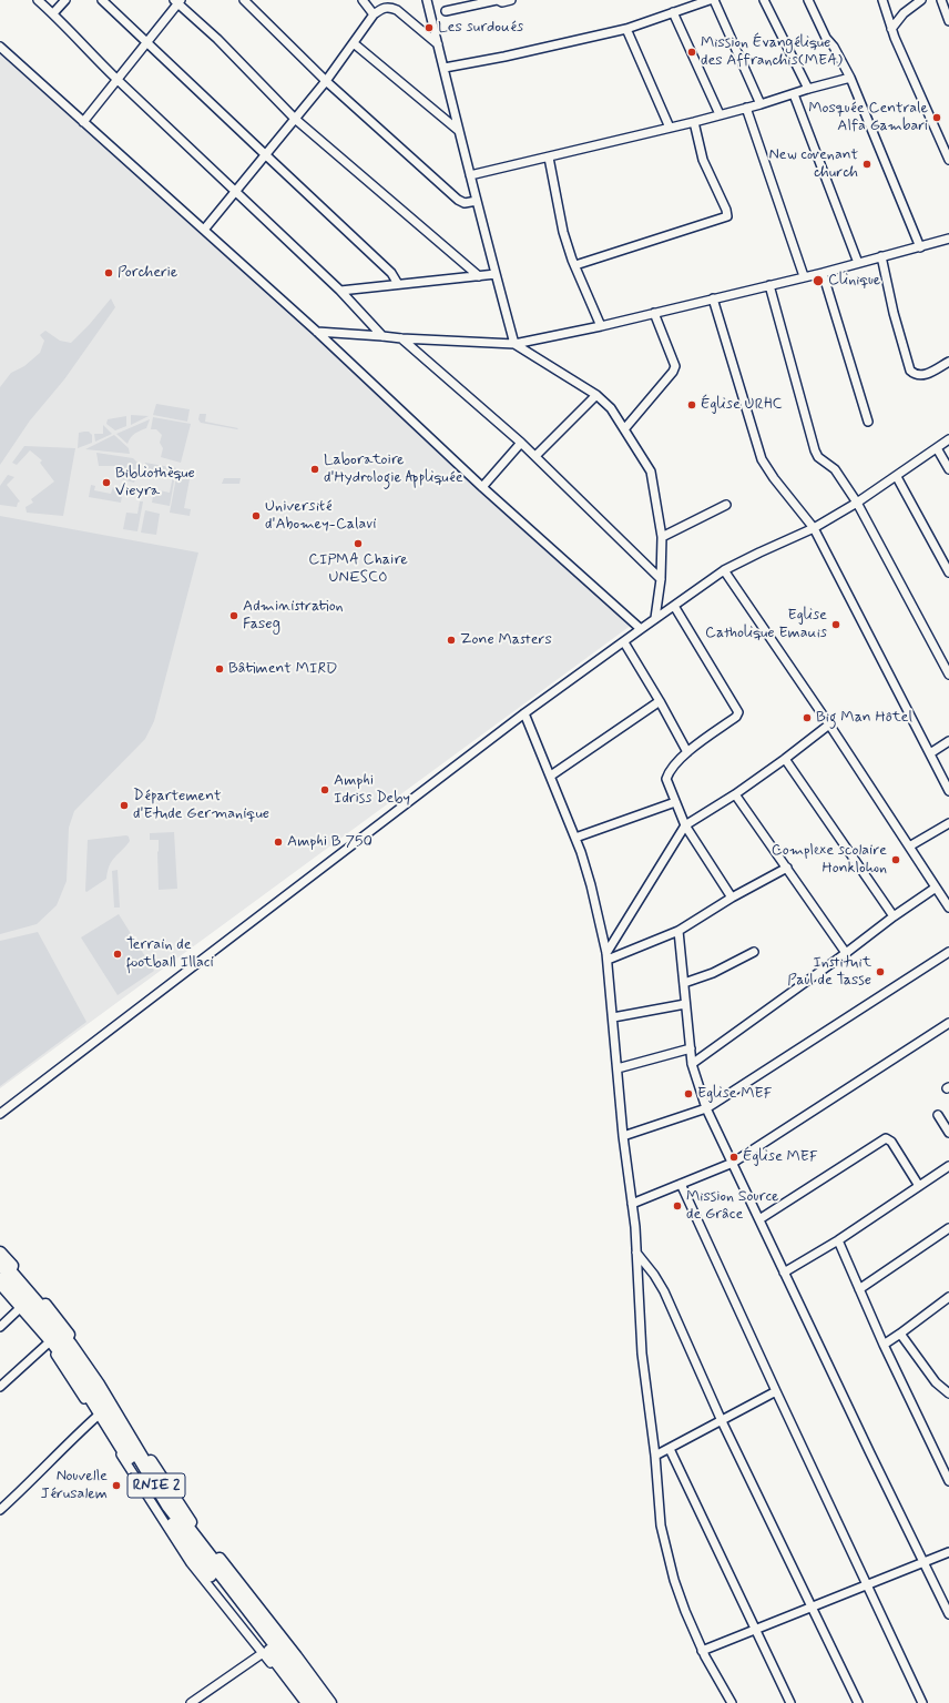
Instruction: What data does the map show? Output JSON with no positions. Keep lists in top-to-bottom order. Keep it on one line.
{"streets":{"highway":["RNIE 2"]},"places":["Les surdoués","Mission Évangélique des Affranchis(MEA)","Mosquée Centrale Alfa Gambari","New covenant church","Porcherie","Clinique","Église URHC","Laboratoire d'Hydrologie Appliquée","Bibliothèque Vieyra","Université d'Abomey-Calavi","CIPMA Chaire UNESCO","Administration Faseg","Eglise Catholique Emauis","Zone Masters","Bâtiment MIRD","Big Man Hôtel","Amphi Idriss Deby","Département d'Etude Germanique","Amphi B 750","Complexe scolaire Honklohon","Terrain de football Illaci","Instituit Paul de Tasse","Eglise MEF","Église MEF","Mission Source de Grâce","Nouvelle Jérusalem"]}
